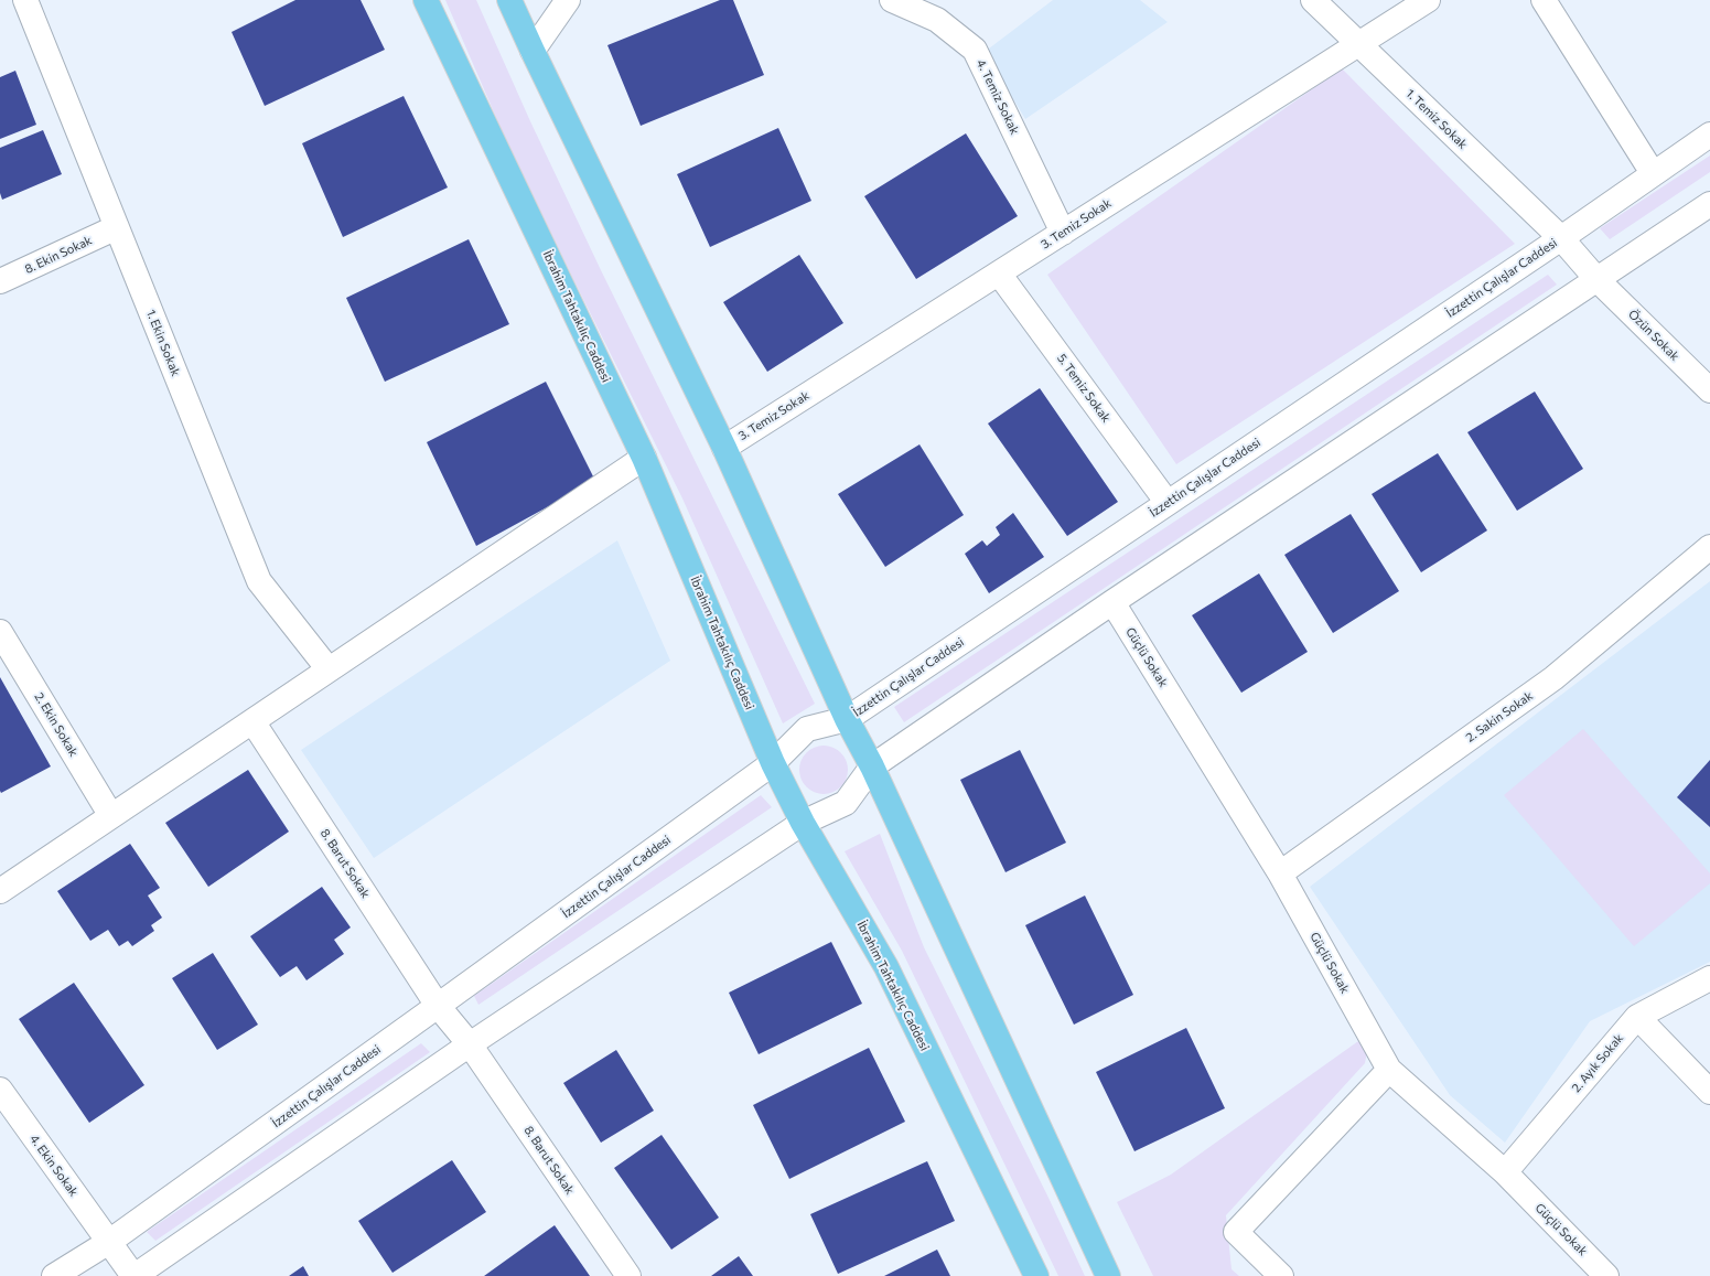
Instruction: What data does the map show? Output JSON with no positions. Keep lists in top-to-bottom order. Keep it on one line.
{"streets":{"main road":["İbrahim Tahtakılıç Caddesi"],"street":["4. Temiz Sokak","1. Temiz Sokak","3. Temiz Sokak","8. Ekin Sokak","İzzettin Çalışlar Caddesi","Özün Sokak","1. Ekin Sokak","5. Temiz Sokak","Güçlü Sokak","2. Sakin Sokak","2. Ekin Sokak","8. Barut Sokak","2. Ayık Sokak","4. Ekin Sokak"]},"crossings":[["4. Temiz Sokak","3. Temiz Sokak"],["1. Temiz Sokak","3. Temiz Sokak"],["1. Temiz Sokak","İzzettin Çalışlar Caddesi"],["1. Temiz Sokak","Özün Sokak"],["3. Temiz Sokak","5. Temiz Sokak"],["8. Ekin Sokak","1. Ekin Sokak"],["İzzettin Çalışlar Caddesi","İbrahim Tahtakılıç Caddesi"],["İzzettin Çalışlar Caddesi","5. Temiz Sokak"],["İzzettin Çalışlar Caddesi","8. Barut Sokak"],["İzzettin Çalışlar Caddesi","4. Ekin Sokak"],["Güçlü Sokak","2. Sakin Sokak"],["Güçlü Sokak","2. Ayık Sokak"]]}
